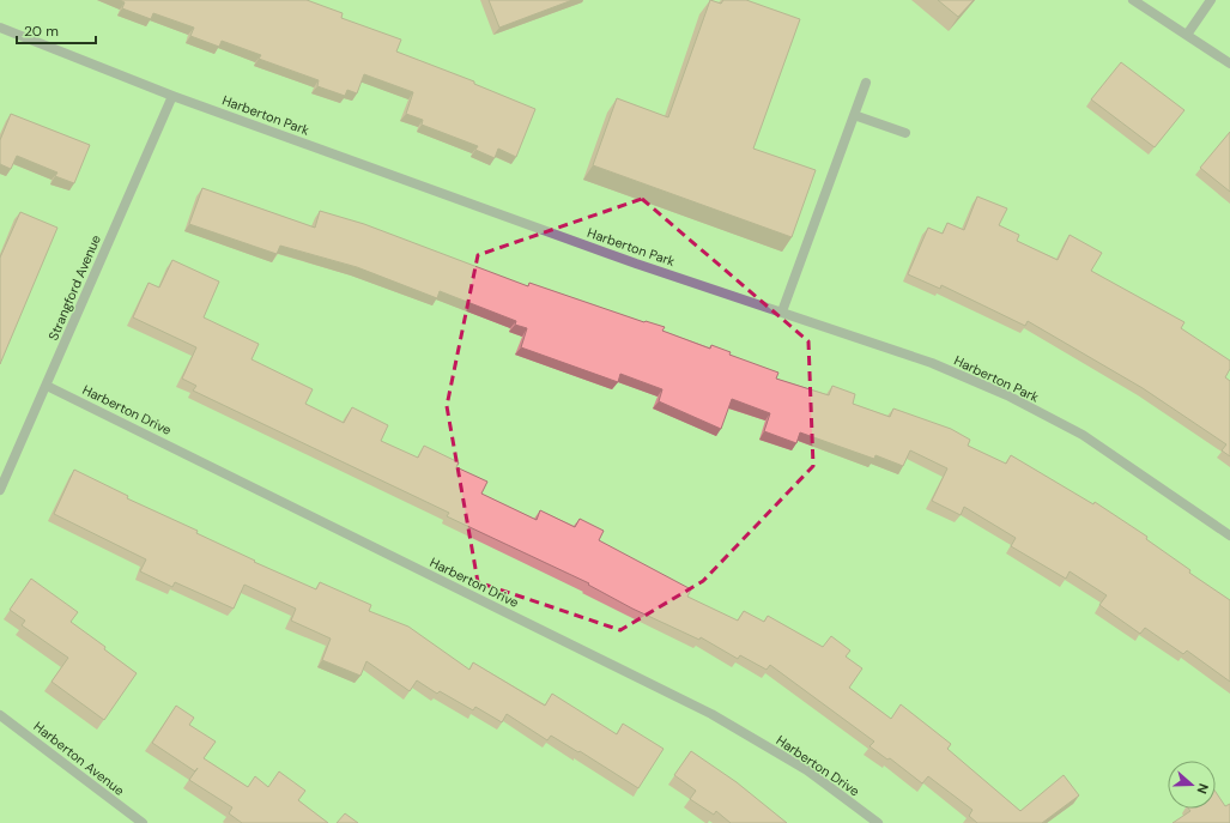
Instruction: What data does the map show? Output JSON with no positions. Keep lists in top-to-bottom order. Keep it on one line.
{"streets":{"street":["Harberton Park","Strangford Avenue","Harberton Drive","Harberton Avenue"]},"crossings":[["Harberton Park","Strangford Avenue"],["Strangford Avenue","Harberton Drive"]],"scale_bar":"20 m","north":"right"}
